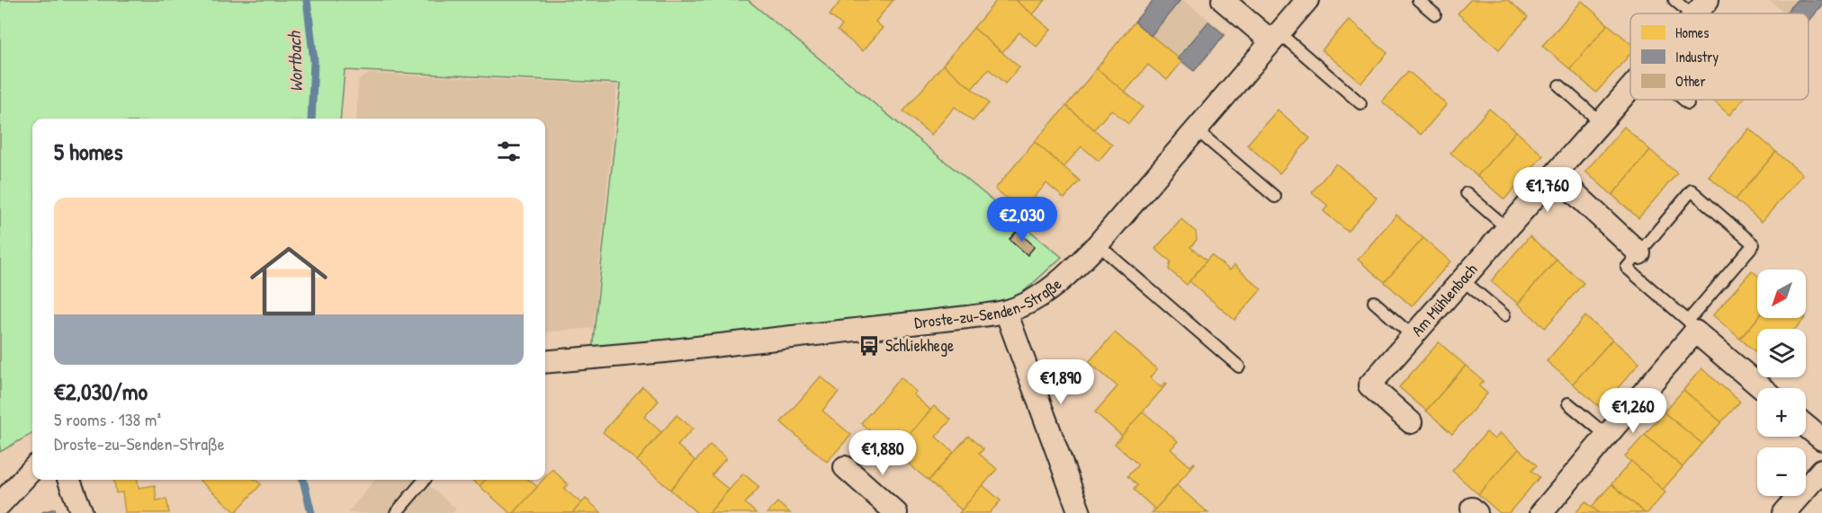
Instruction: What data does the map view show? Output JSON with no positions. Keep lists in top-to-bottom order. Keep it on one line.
{"streets":{"street":["Droste-zu-Senden-Straße","Am Mühlenbach"]},"water":["Wortbach"],"places":{"bus stop":["Schliekhege"]},"legend":["Homes","Industry","Other"],"north":"bottom left","page":{"heading":"5 homes","price":["€1,760","€2,030","€1,890","€1,260","€1,880"],"list":[{"name":"€2,030/mo","note":"5 rooms · 138 m² · Droste-zu-Senden-Straße"}],"map_buttons":["+","−"]}}
